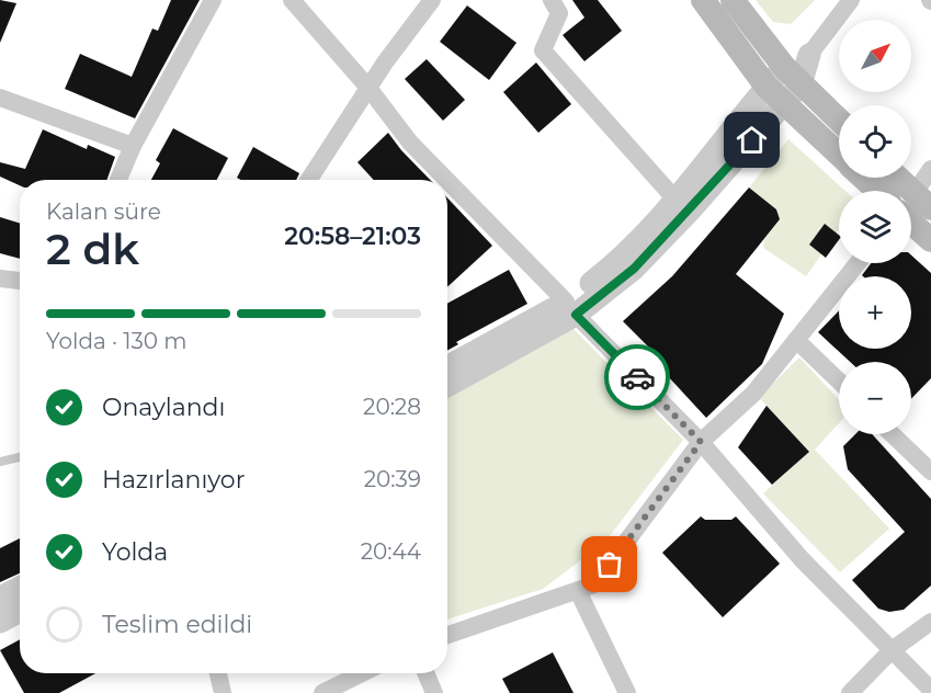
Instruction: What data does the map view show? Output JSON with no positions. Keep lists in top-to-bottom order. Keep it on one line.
{"north":"top right","page":{"map_buttons":["+","−"],"heading":["2 dk","Kalan süre","20:58–21:03"],"bar":"Yolda · 130 m","list":[["Onaylandı","20:28"],["Hazırlanıyor","20:39"],["Yolda","20:44"],"Teslim edildi"]}}
